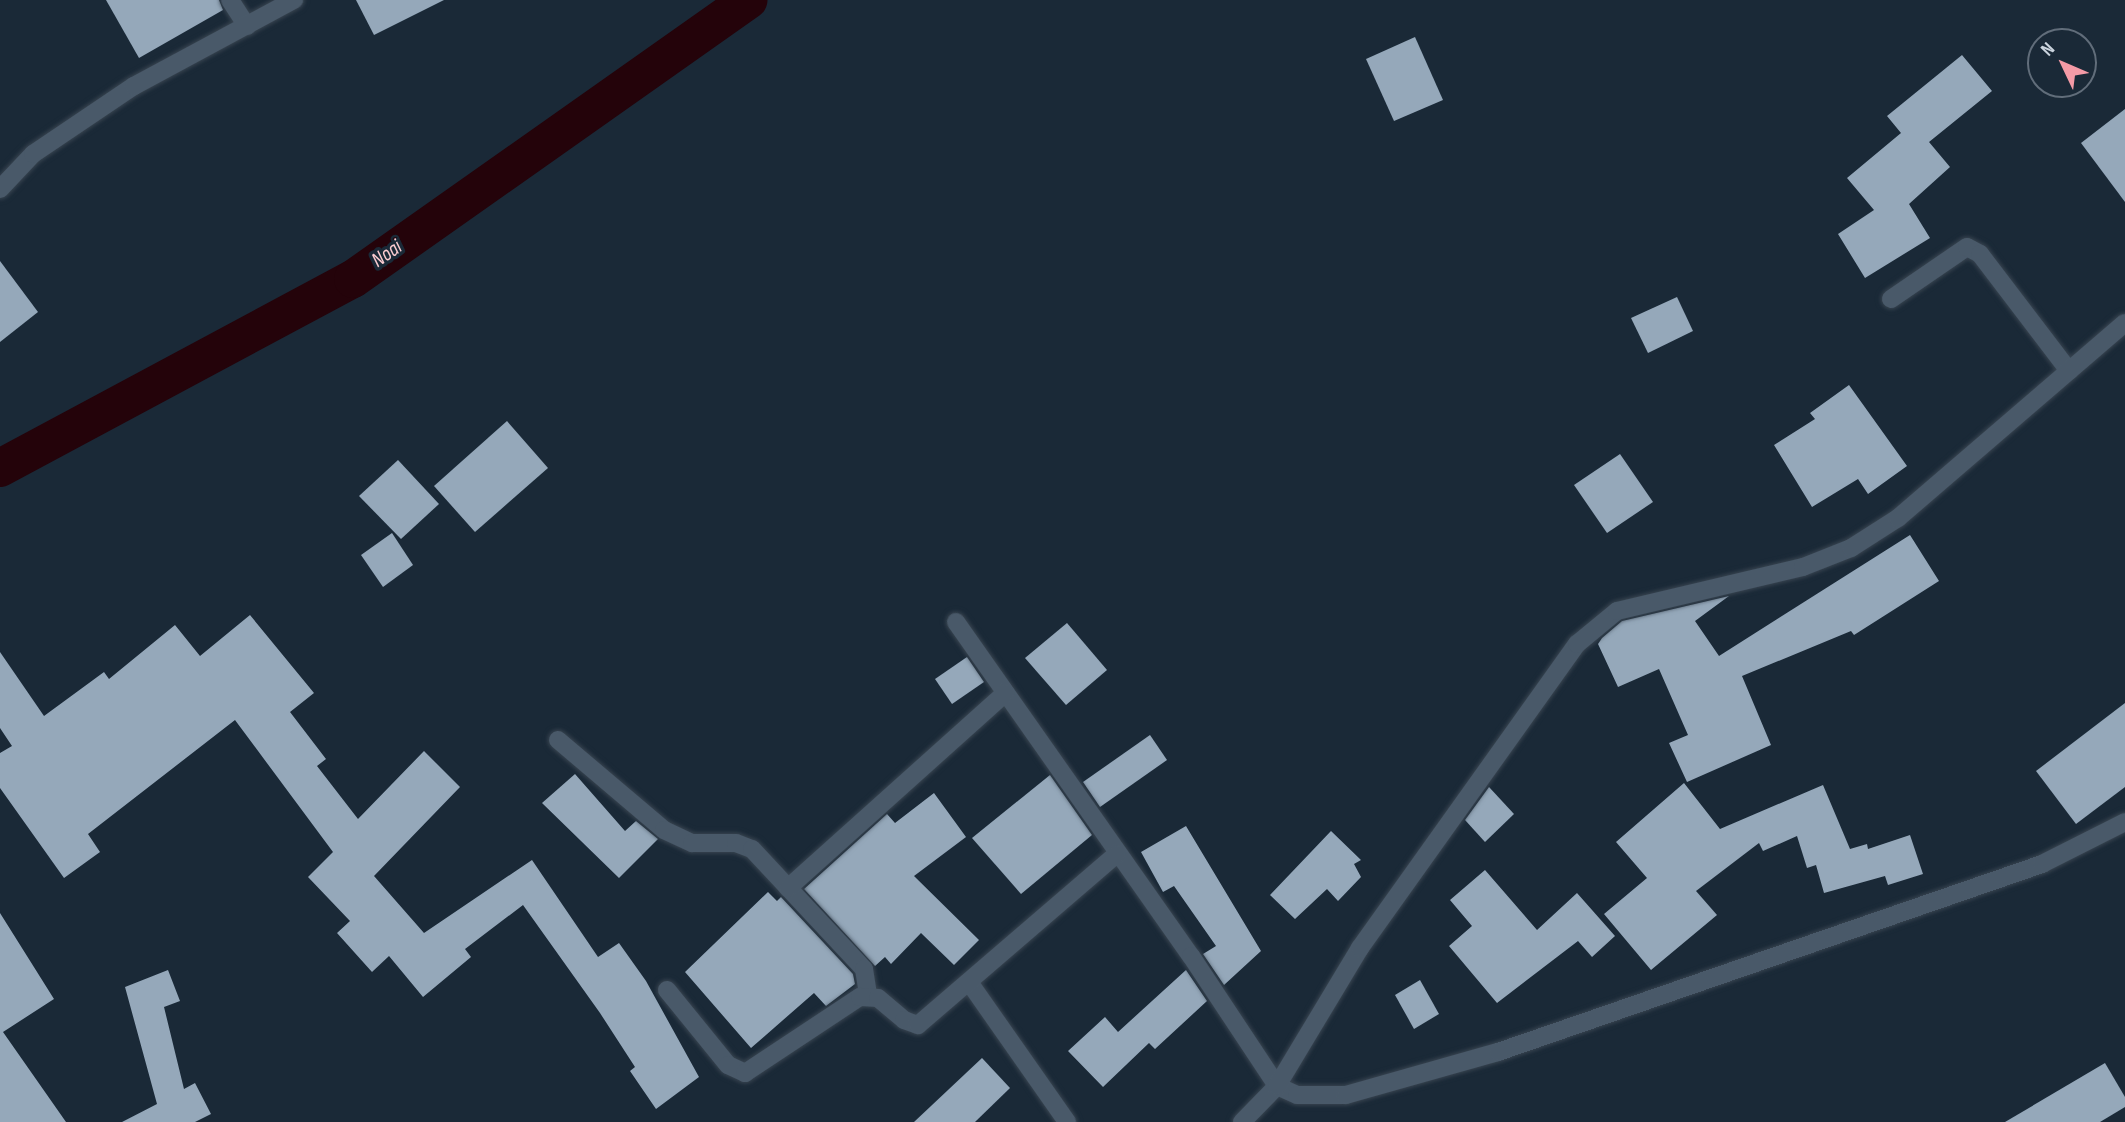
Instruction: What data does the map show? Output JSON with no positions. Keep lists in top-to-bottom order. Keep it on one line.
{"water":["Noai"],"north":"top left"}
